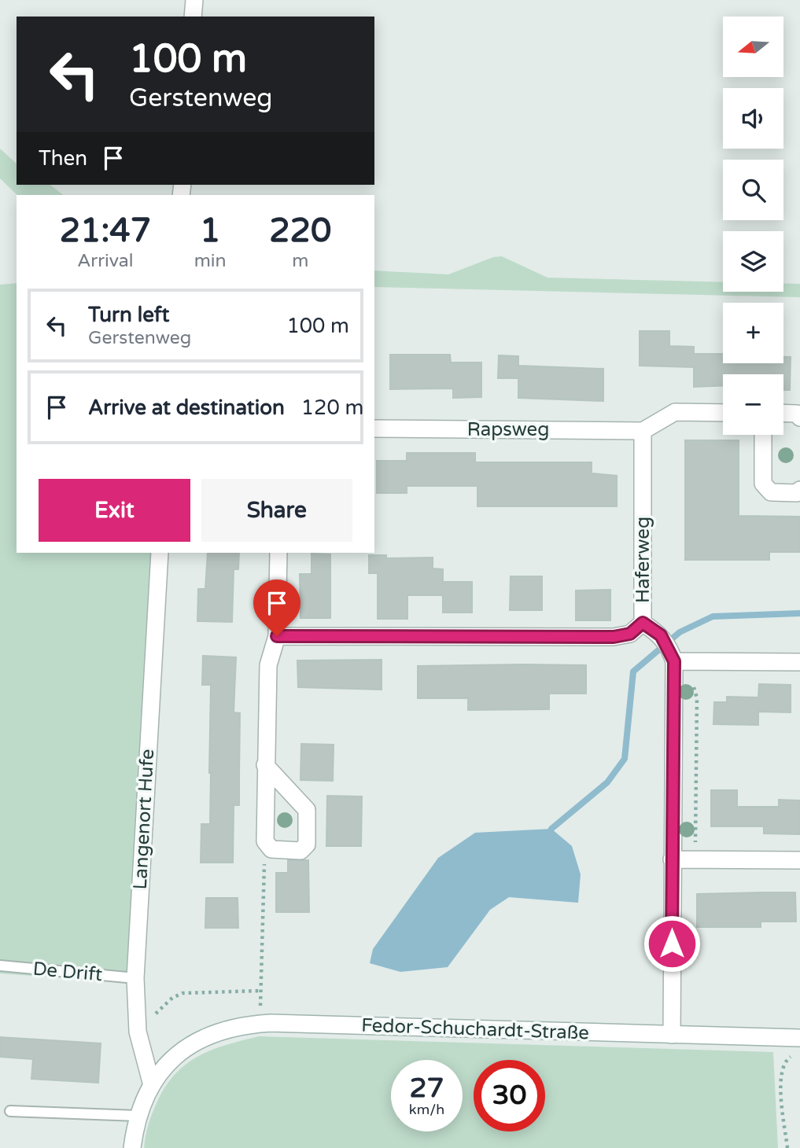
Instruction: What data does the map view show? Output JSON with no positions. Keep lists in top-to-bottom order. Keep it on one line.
{"streets":{"street":["Rapsweg","Haferweg","Langenort Hufe","Fedor-Schuchardt-Straße"],"lane":["De Drift"]},"crossings":[["Rapsweg","Haferweg"],["Haferweg","Fedor-Schuchardt-Straße"],["Langenort Hufe","De Drift"],["Langenort Hufe","Fedor-Schuchardt-Straße"]],"north":"left","page":{"map_buttons":["+","−"],"turn":["100 m","Gerstenweg"],"then":"Then","eta":["21:47","Arrival","1","min","220","m"],"list":[{"name":"Turn left","note":"Gerstenweg","value":"100 m"},{"name":"Arrive at destination","value":"120 m"}],"buttons":["Exit","Share"],"speed":"27 km/h","limit":"30"}}
